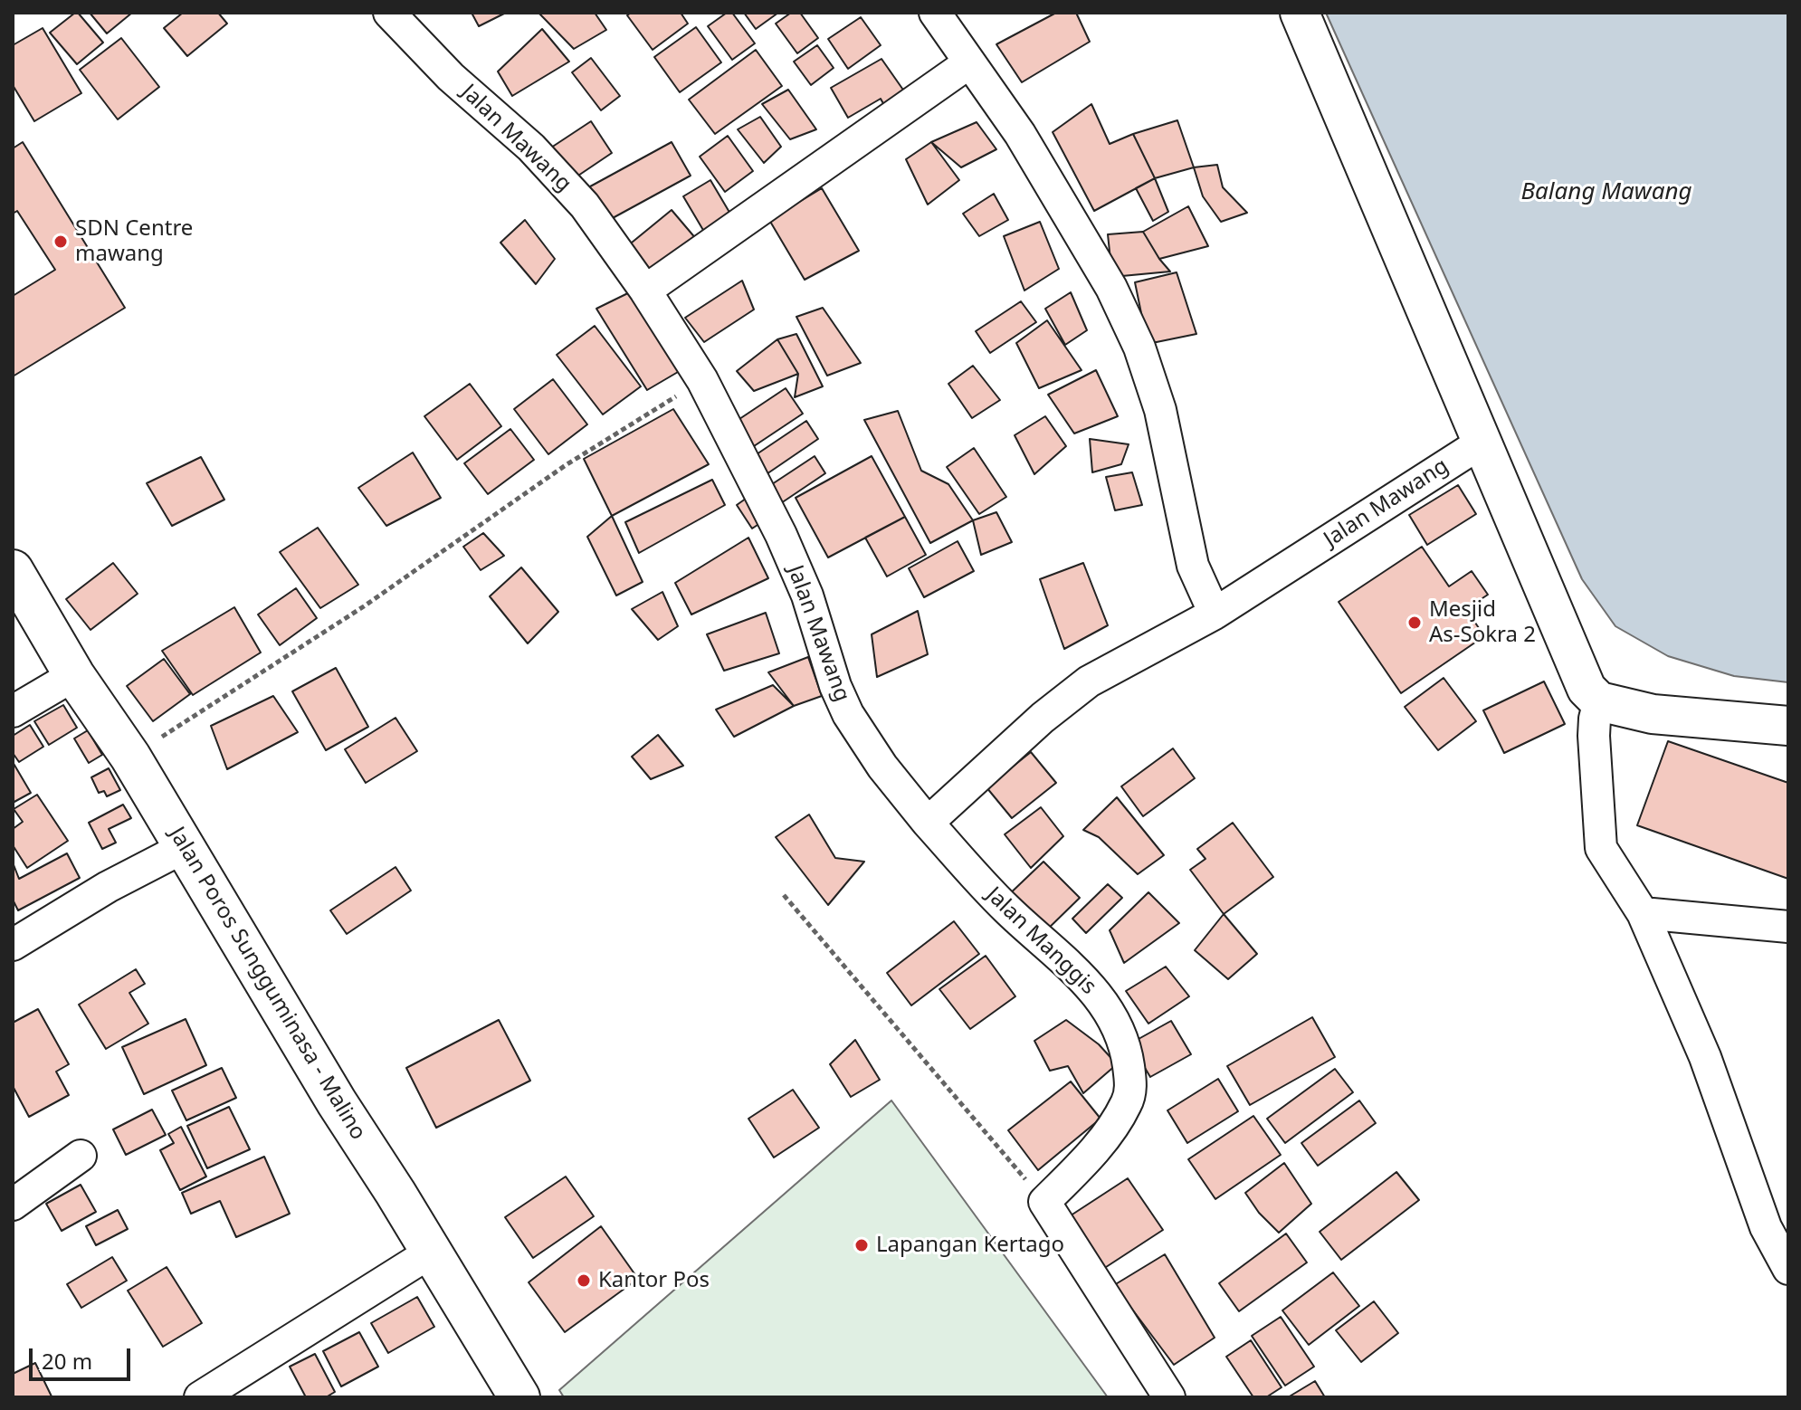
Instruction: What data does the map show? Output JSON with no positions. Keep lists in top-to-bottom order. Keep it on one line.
{"streets":{"main road":["Jalan Poros Sungguminasa - Malino"],"street":["Jalan Mawang","Jalan Manggis"]},"crossings":[["Jalan Mawang","Jalan Manggis"]],"water":["Balang Mawang"],"places":["SDN Centre mawang","Mesjid As-Sokra 2","Lapangan Kertago","Kantor Pos"],"scale_bar":"20 m"}
